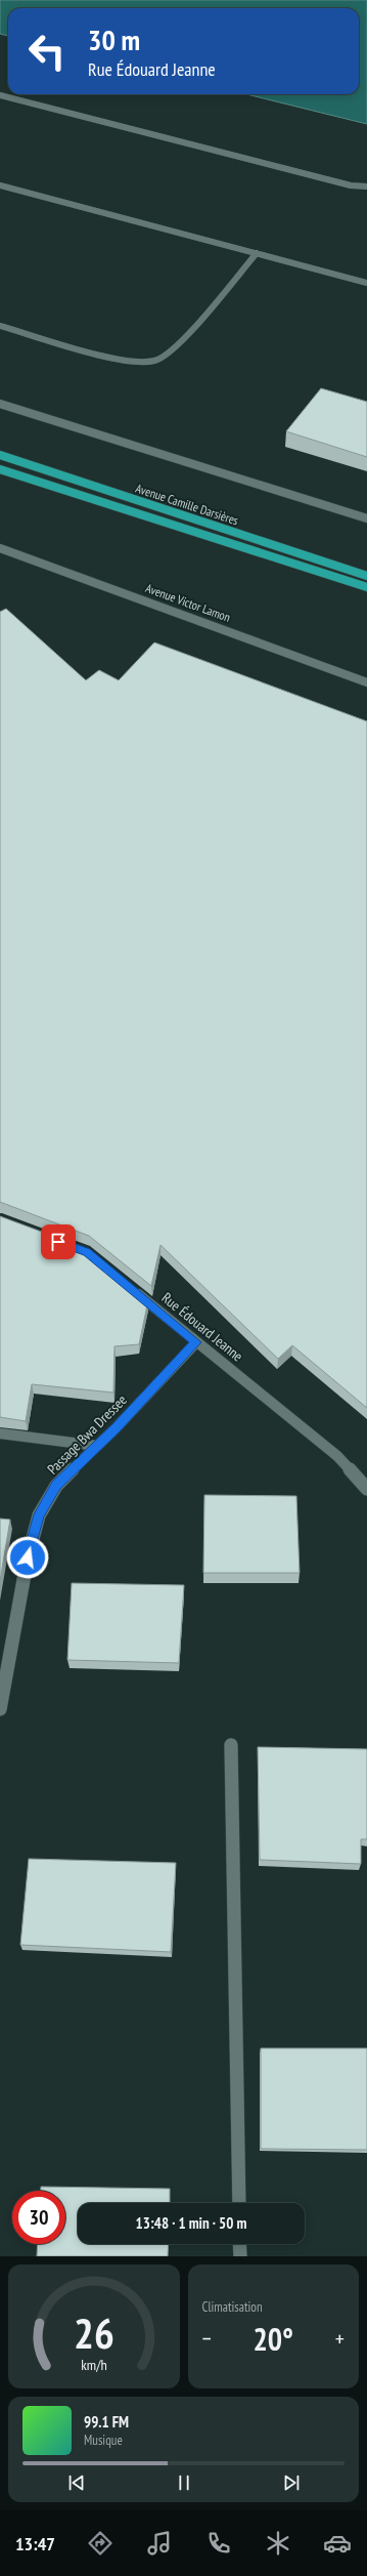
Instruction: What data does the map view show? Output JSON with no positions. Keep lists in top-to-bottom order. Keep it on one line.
{"streets":{"main road":["Avenue Camille Darsières"],"street":["Avenue Victor Lamon","Rue Édouard Jeanne","Passage Bwa Dressee"]},"crossings":[["Rue Édouard Jeanne","Passage Bwa Dressee"]],"page":{"turn":["30 m","Rue Édouard Jeanne"],"limit":"30","trip":"13:48 · 1 min · 50 m","tile":"Climatisation","heat":["−","20°","+"],"song":["99.1 FM","Musique"],"tabs":"13:47","gauge":["26","km/h"]}}
